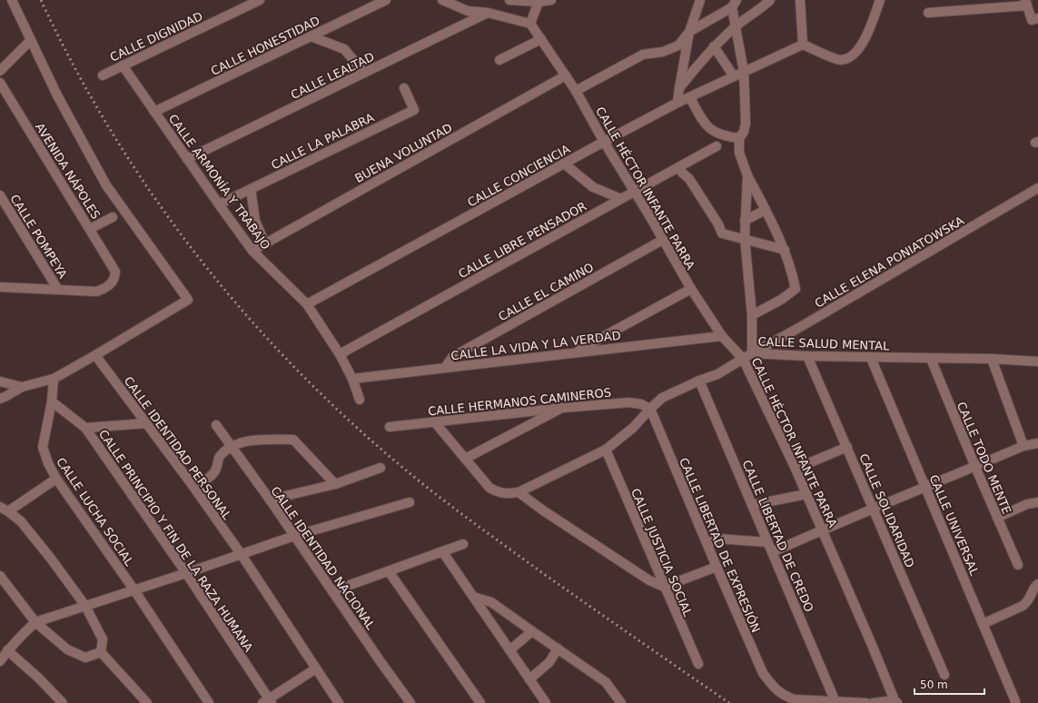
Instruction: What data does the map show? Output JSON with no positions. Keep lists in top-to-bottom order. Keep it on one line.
{"streets":{"street":["CALLE DIGNIDAD","CALLE HONESTIDAD","CALLE LEALTAD","CALLE LA PALABRA","BUENA VOLUNTAD","AVENIDA NÁPOLES","CALLE CONCIENCIA","CALLE ARMONÍA Y TRABAJO","CALLE HÉCTOR INFANTE PARRA","CALLE POMPEYA","CALLE LIBRE PENSADOR","CALLE ELENA PONIATOWSKA","CALLE EL CAMINO","CALLE SALUD MENTAL","CALLE LA VIDA Y LA VERDAD","CALLE HERMANOS CAMINEROS","CALLE IDENTIDAD PERSONAL","CALLE TODO MENTE","CALLE SOLIDARIDAD","CALLE LUCHA SOCIAL","CALLE UNIVERSAL","CALLE LIBERTAD DE CREDO","CALLE PRINCIPIO Y FIN DE LA RAZA HUMANA","CALLE LIBERTAD DE EXPRESIÓN","CALLE JUSTICIA SOCIAL","CALLE IDENTIDAD NACIONAL"]},"crossings":[["CALLE DIGNIDAD","CALLE ARMONÍA Y TRABAJO"],["CALLE HONESTIDAD","CALLE ARMONÍA Y TRABAJO"],["CALLE LEALTAD","CALLE ARMONÍA Y TRABAJO"],["CALLE LA PALABRA","CALLE ARMONÍA Y TRABAJO"],["BUENA VOLUNTAD","CALLE ARMONÍA Y TRABAJO"],["BUENA VOLUNTAD","CALLE HÉCTOR INFANTE PARRA"],["AVENIDA NÁPOLES","CALLE POMPEYA"],["CALLE CONCIENCIA","CALLE ARMONÍA Y TRABAJO"],["CALLE CONCIENCIA","CALLE HÉCTOR INFANTE PARRA"],["CALLE ARMONÍA Y TRABAJO","CALLE LIBRE PENSADOR"],["CALLE ARMONÍA Y TRABAJO","CALLE LA VIDA Y LA VERDAD"],["CALLE HÉCTOR INFANTE PARRA","CALLE LIBRE PENSADOR"],["CALLE HÉCTOR INFANTE PARRA","CALLE EL CAMINO"],["CALLE HÉCTOR INFANTE PARRA","CALLE SALUD MENTAL"],["CALLE HÉCTOR INFANTE PARRA","CALLE LA VIDA Y LA VERDAD"],["CALLE ELENA PONIATOWSKA","CALLE SALUD MENTAL"],["CALLE EL CAMINO","CALLE LA VIDA Y LA VERDAD"],["CALLE SALUD MENTAL","CALLE HERMANOS CAMINEROS"],["CALLE SALUD MENTAL","CALLE TODO MENTE"],["CALLE SALUD MENTAL","CALLE SOLIDARIDAD"],["CALLE SALUD MENTAL","CALLE UNIVERSAL"],["CALLE SALUD MENTAL","CALLE LIBERTAD DE CREDO"],["CALLE SALUD MENTAL","CALLE LIBERTAD DE EXPRESIÓN"],["CALLE SALUD MENTAL","CALLE JUSTICIA SOCIAL"],["CALLE HERMANOS CAMINEROS","CALLE LIBERTAD DE EXPRESIÓN"],["CALLE LUCHA SOCIAL","CALLE PRINCIPIO Y FIN DE LA RAZA HUMANA"],["CALLE LIBERTAD DE CREDO","CALLE LIBERTAD DE EXPRESIÓN"]],"scale_bar":"50 m"}
